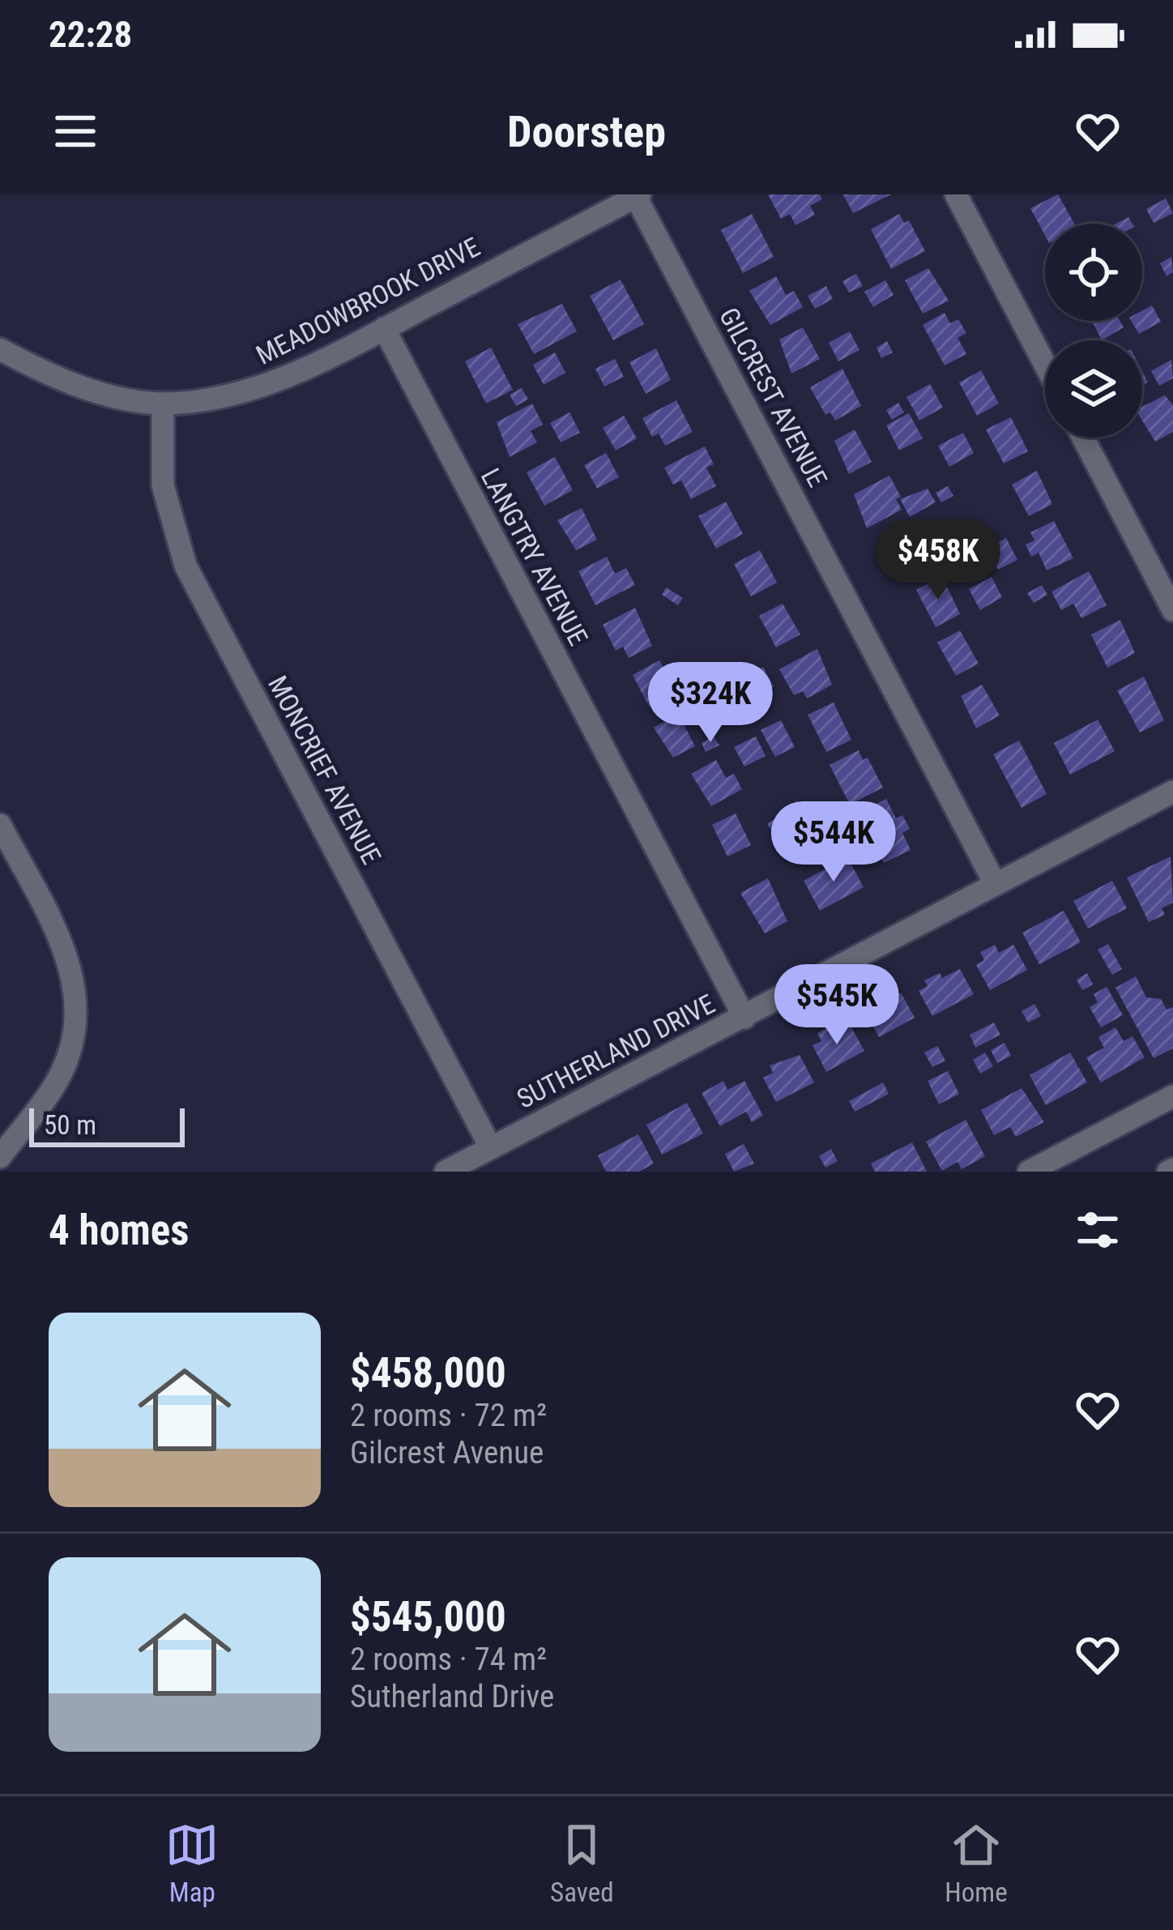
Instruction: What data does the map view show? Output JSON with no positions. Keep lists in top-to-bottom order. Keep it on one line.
{"streets":{"street":["MEADOWBROOK DRIVE","GILCREST AVENUE","LANGTRY AVENUE","MONCRIEF AVENUE","SUTHERLAND DRIVE"]},"crossings":[["MEADOWBROOK DRIVE","GILCREST AVENUE"],["MEADOWBROOK DRIVE","LANGTRY AVENUE"],["MEADOWBROOK DRIVE","MONCRIEF AVENUE"],["GILCREST AVENUE","SUTHERLAND DRIVE"],["LANGTRY AVENUE","SUTHERLAND DRIVE"],["MONCRIEF AVENUE","SUTHERLAND DRIVE"]],"scale_bar":"50 m","page":{"status":"22:28","header":"Doorstep","price":["$458K","$324K","$544K","$545K"],"scale":"50 m","heading":"4 homes","list":[{"name":"$458,000","note":"2 rooms · 72 m² · Gilcrest Avenue"},{"name":"$545,000","note":"2 rooms · 74 m² · Sutherland Drive"}],"tabs":["Map","Saved","Home"]}}
